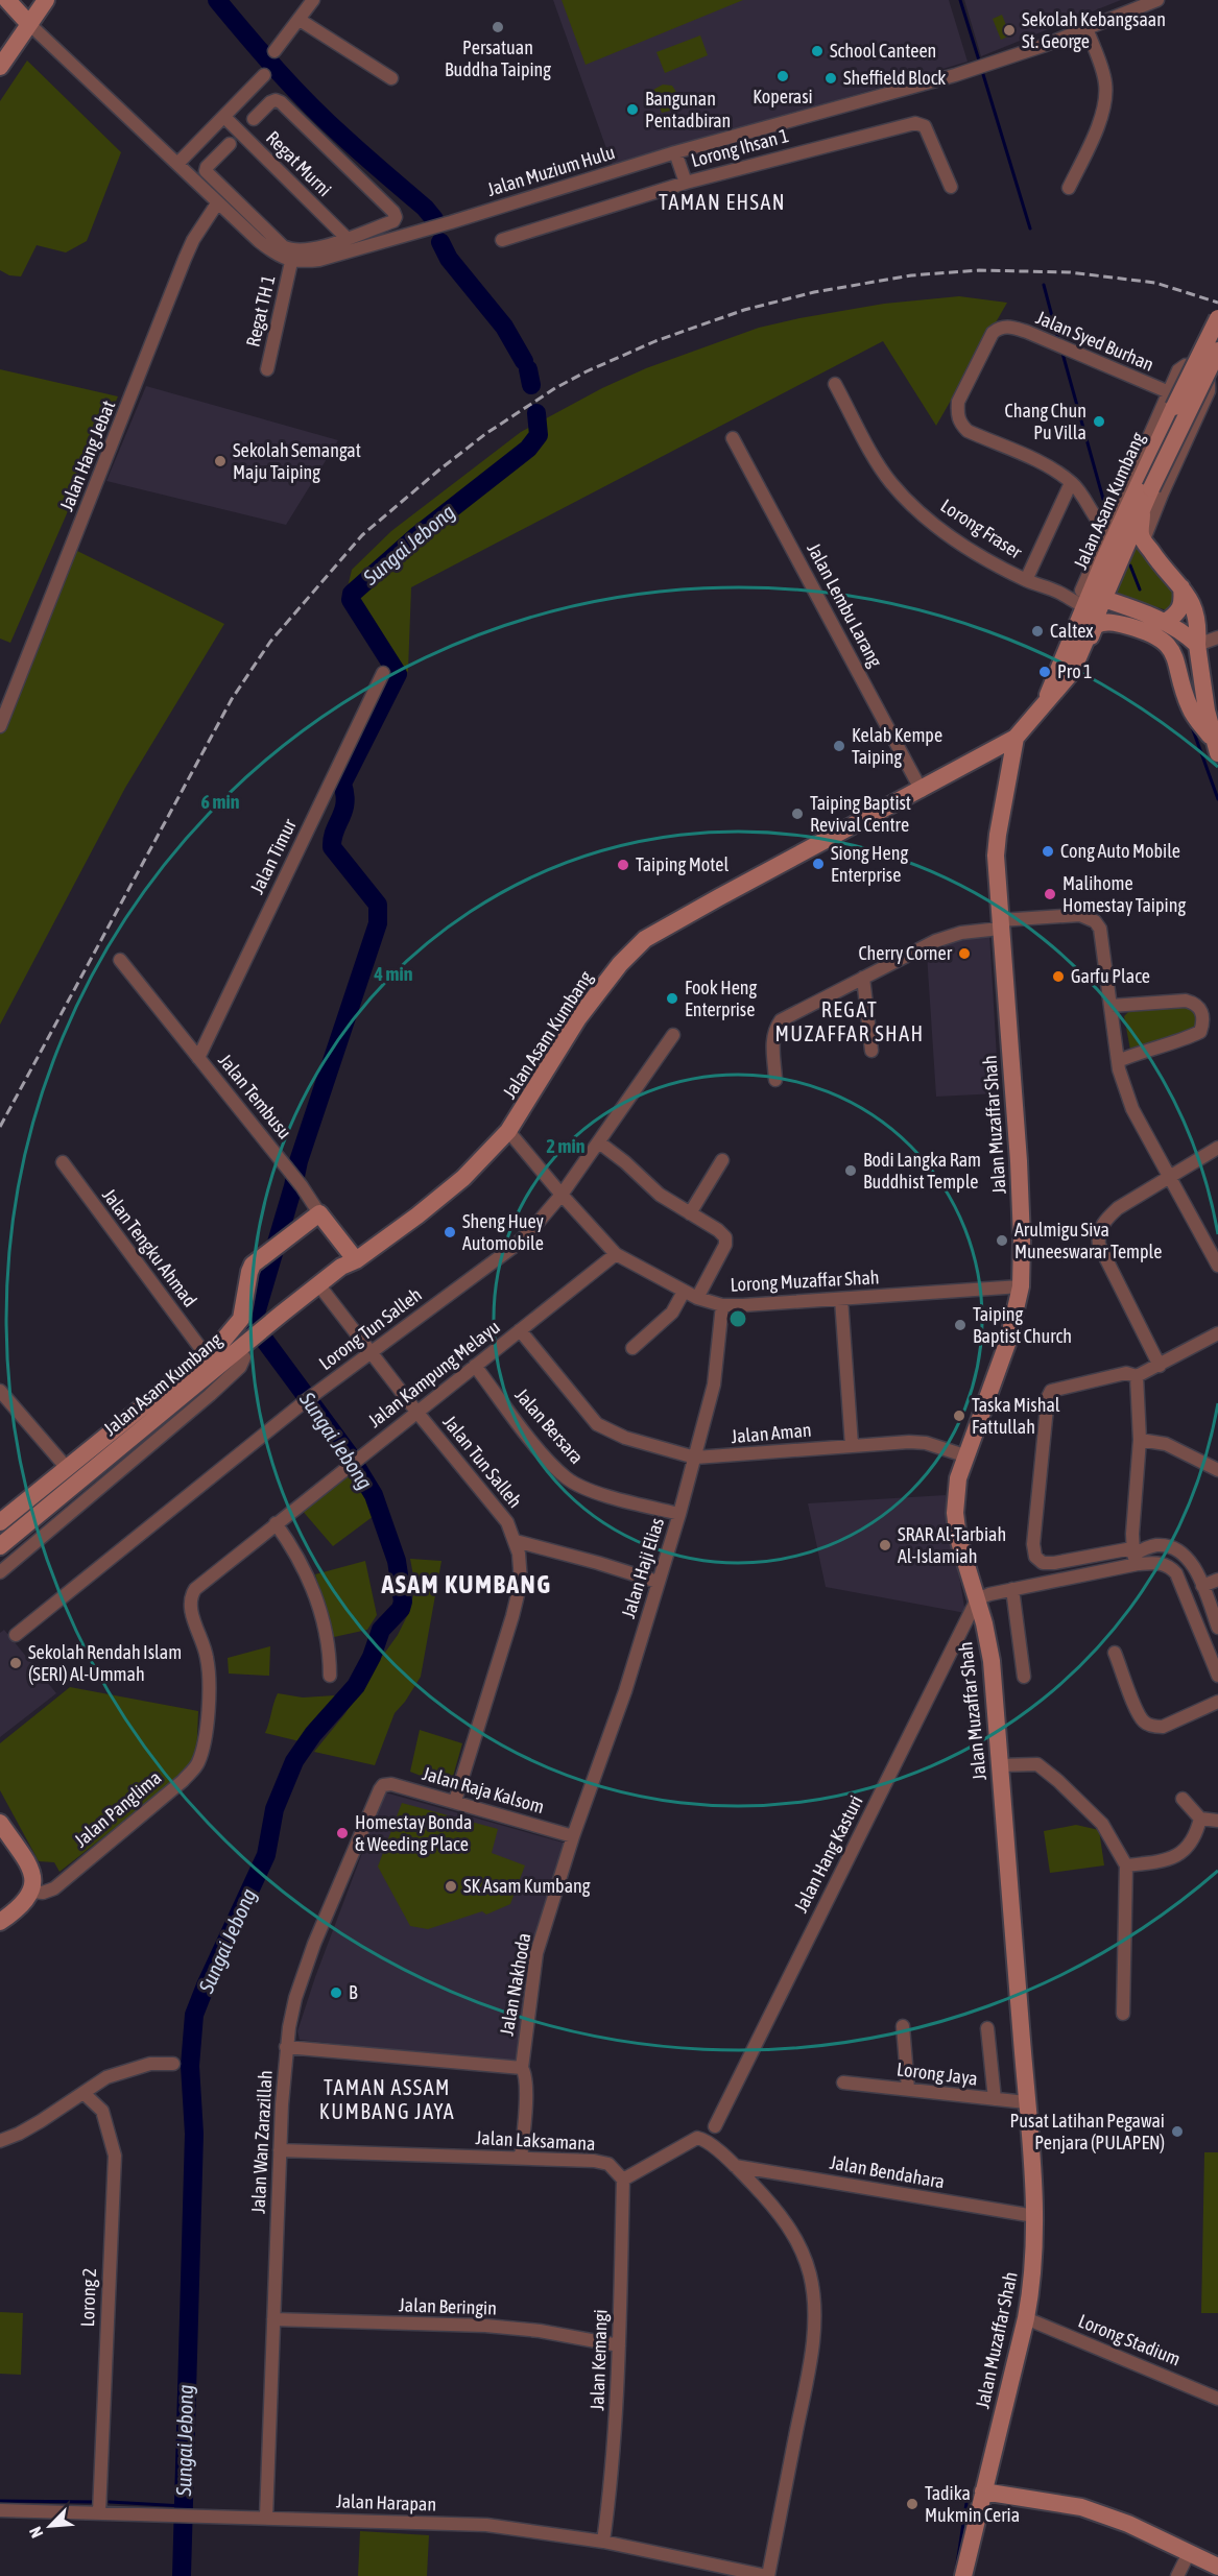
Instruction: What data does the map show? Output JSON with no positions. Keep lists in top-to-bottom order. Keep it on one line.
{"streets":{"main road":["Jalan Asam Kumbang","Jalan Tembusu","Jalan Muzaffar Shah","Jalan Panglima"],"street":["Lorong Ihsan 1","Regat Murni","Jalan Muzium Hulu","Regat TH 1","Jalan Syed Burhan","Jalan Hang Jebat","Lorong Fraser","Jalan Lembu Larang","Jalan Timur","Jalan Tengku Ahmad","Lorong Muzaffar Shah","Lorong Tun Salleh","Jalan Kampung Melayu","Jalan Bersara","Jalan Aman","Jalan Tun Salleh","Jalan Haji Elias","Jalan Raja Kalsom","Jalan Hang Kasturi","Jalan Nakhoda","Lorong Jaya","Jalan Laksamana","Jalan Wan Zarazillah","Jalan Bendahara","Lorong 2","Jalan Beringin","Lorong Stadium","Jalan Kemangi","Jalan Harapan"]},"crossings":[["Jalan Muzium Hulu","Regat TH 1"],["Jalan Syed Burhan","Jalan Asam Kumbang"],["Jalan Asam Kumbang","Lorong Fraser"],["Jalan Asam Kumbang","Jalan Lembu Larang"],["Jalan Asam Kumbang","Jalan Tembusu"],["Jalan Asam Kumbang","Jalan Muzaffar Shah"],["Jalan Asam Kumbang","Jalan Tengku Ahmad"],["Jalan Asam Kumbang","Lorong Muzaffar Shah"],["Jalan Asam Kumbang","Jalan Tun Salleh"],["Jalan Timur","Jalan Tembusu"],["Jalan Muzaffar Shah","Lorong Muzaffar Shah"],["Jalan Muzaffar Shah","Jalan Aman"],["Jalan Muzaffar Shah","Jalan Hang Kasturi"],["Jalan Muzaffar Shah","Lorong Jaya"],["Jalan Muzaffar Shah","Jalan Bendahara"],["Jalan Muzaffar Shah","Lorong Stadium"],["Lorong Muzaffar Shah","Lorong Tun Salleh"],["Lorong Muzaffar Shah","Jalan Kampung Melayu"],["Lorong Muzaffar Shah","Jalan Haji Elias"],["Lorong Tun Salleh","Jalan Tun Salleh"],["Jalan Kampung Melayu","Jalan Bersara"],["Jalan Kampung Melayu","Jalan Aman"],["Jalan Kampung Melayu","Jalan Tun Salleh"],["Jalan Kampung Melayu","Jalan Panglima"],["Jalan Bersara","Jalan Haji Elias"],["Jalan Aman","Jalan Haji Elias"],["Jalan Tun Salleh","Jalan Raja Kalsom"],["Jalan Haji Elias","Jalan Raja Kalsom"],["Jalan Haji Elias","Jalan Nakhoda"],["Jalan Raja Kalsom","Jalan Nakhoda"],["Jalan Raja Kalsom","Jalan Wan Zarazillah"],["Jalan Nakhoda","Jalan Laksamana"],["Jalan Laksamana","Jalan Wan Zarazillah"],["Jalan Laksamana","Jalan Kemangi"],["Jalan Wan Zarazillah","Jalan Beringin"],["Jalan Wan Zarazillah","Jalan Harapan"],["Lorong 2","Jalan Harapan"],["Jalan Beringin","Jalan Kemangi"],["Jalan Kemangi","Jalan Harapan"]],"districts":["TAMAN EHSAN","REGAT MUZAFFAR SHAH","ASAM KUMBANG","TAMAN ASSAM KUMBANG JAYA"],"water":["Sungai Jebong"],"places":["Persatuan Buddha Taiping","Sekolah Kebangsaan St. George","School Canteen","Koperasi","Sheffield Block","Bangunan Pentadbiran","Chang Chun Pu Villa","Sekolah Semangat Maju Taiping","Caltex","Pro 1","Kelab Kempe Taiping","Taiping Baptist Revival Centre","Cong Auto Mobile","Siong Heng Enterprise","Taiping Motel","Malihome Homestay Taiping","Cherry Corner","Garfu Place","Fook Heng Enterprise","Bodi Langka Ram Buddhist Temple","Sheng Huey Automobile","Arulmigu Siva Muneeswarar Temple","Taiping Baptist Church","Taska Mishal Fattullah","SRAR Al-Tarbiah Al-Islamiah","Sekolah Rendah Islam (SERI) Al-Ummah","Homestay Bonda & Weeding Place","SK Asam Kumbang","B","Pusat Latihan Pegawai Penjara (PULAPEN)","Tadika Mukmin Ceria"],"north":"bottom left","rings":["6 min","4 min","2 min"]}
